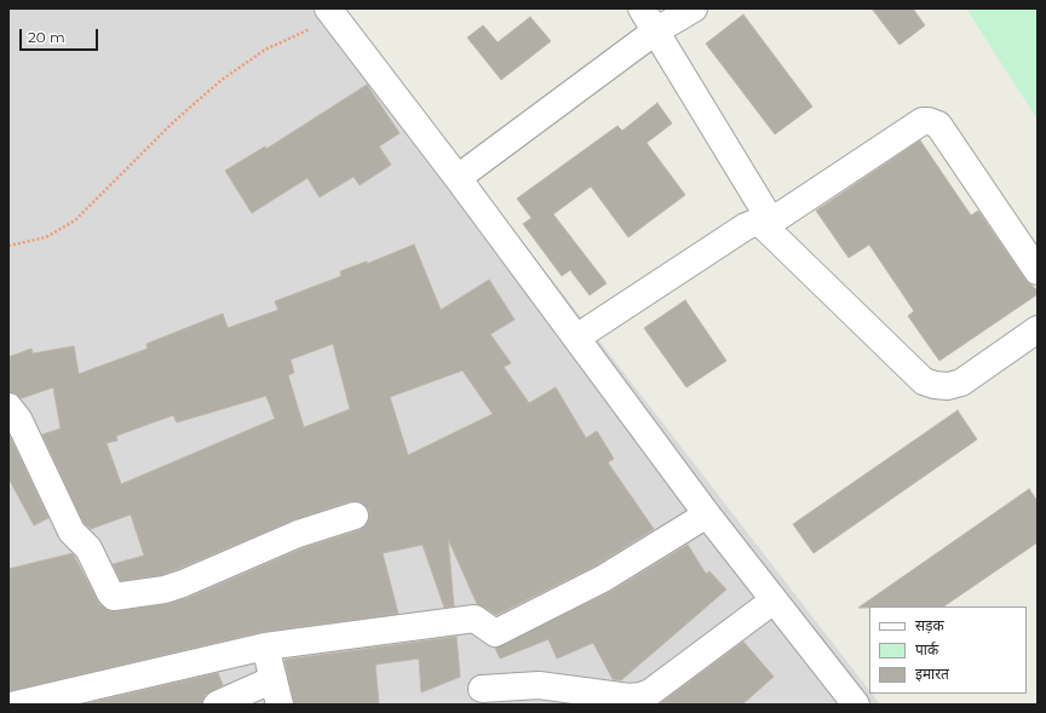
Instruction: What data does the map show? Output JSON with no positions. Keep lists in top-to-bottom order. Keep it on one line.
{"legend":["सड़क","पार्क","इमारत"],"scale_bar":"20 m"}
